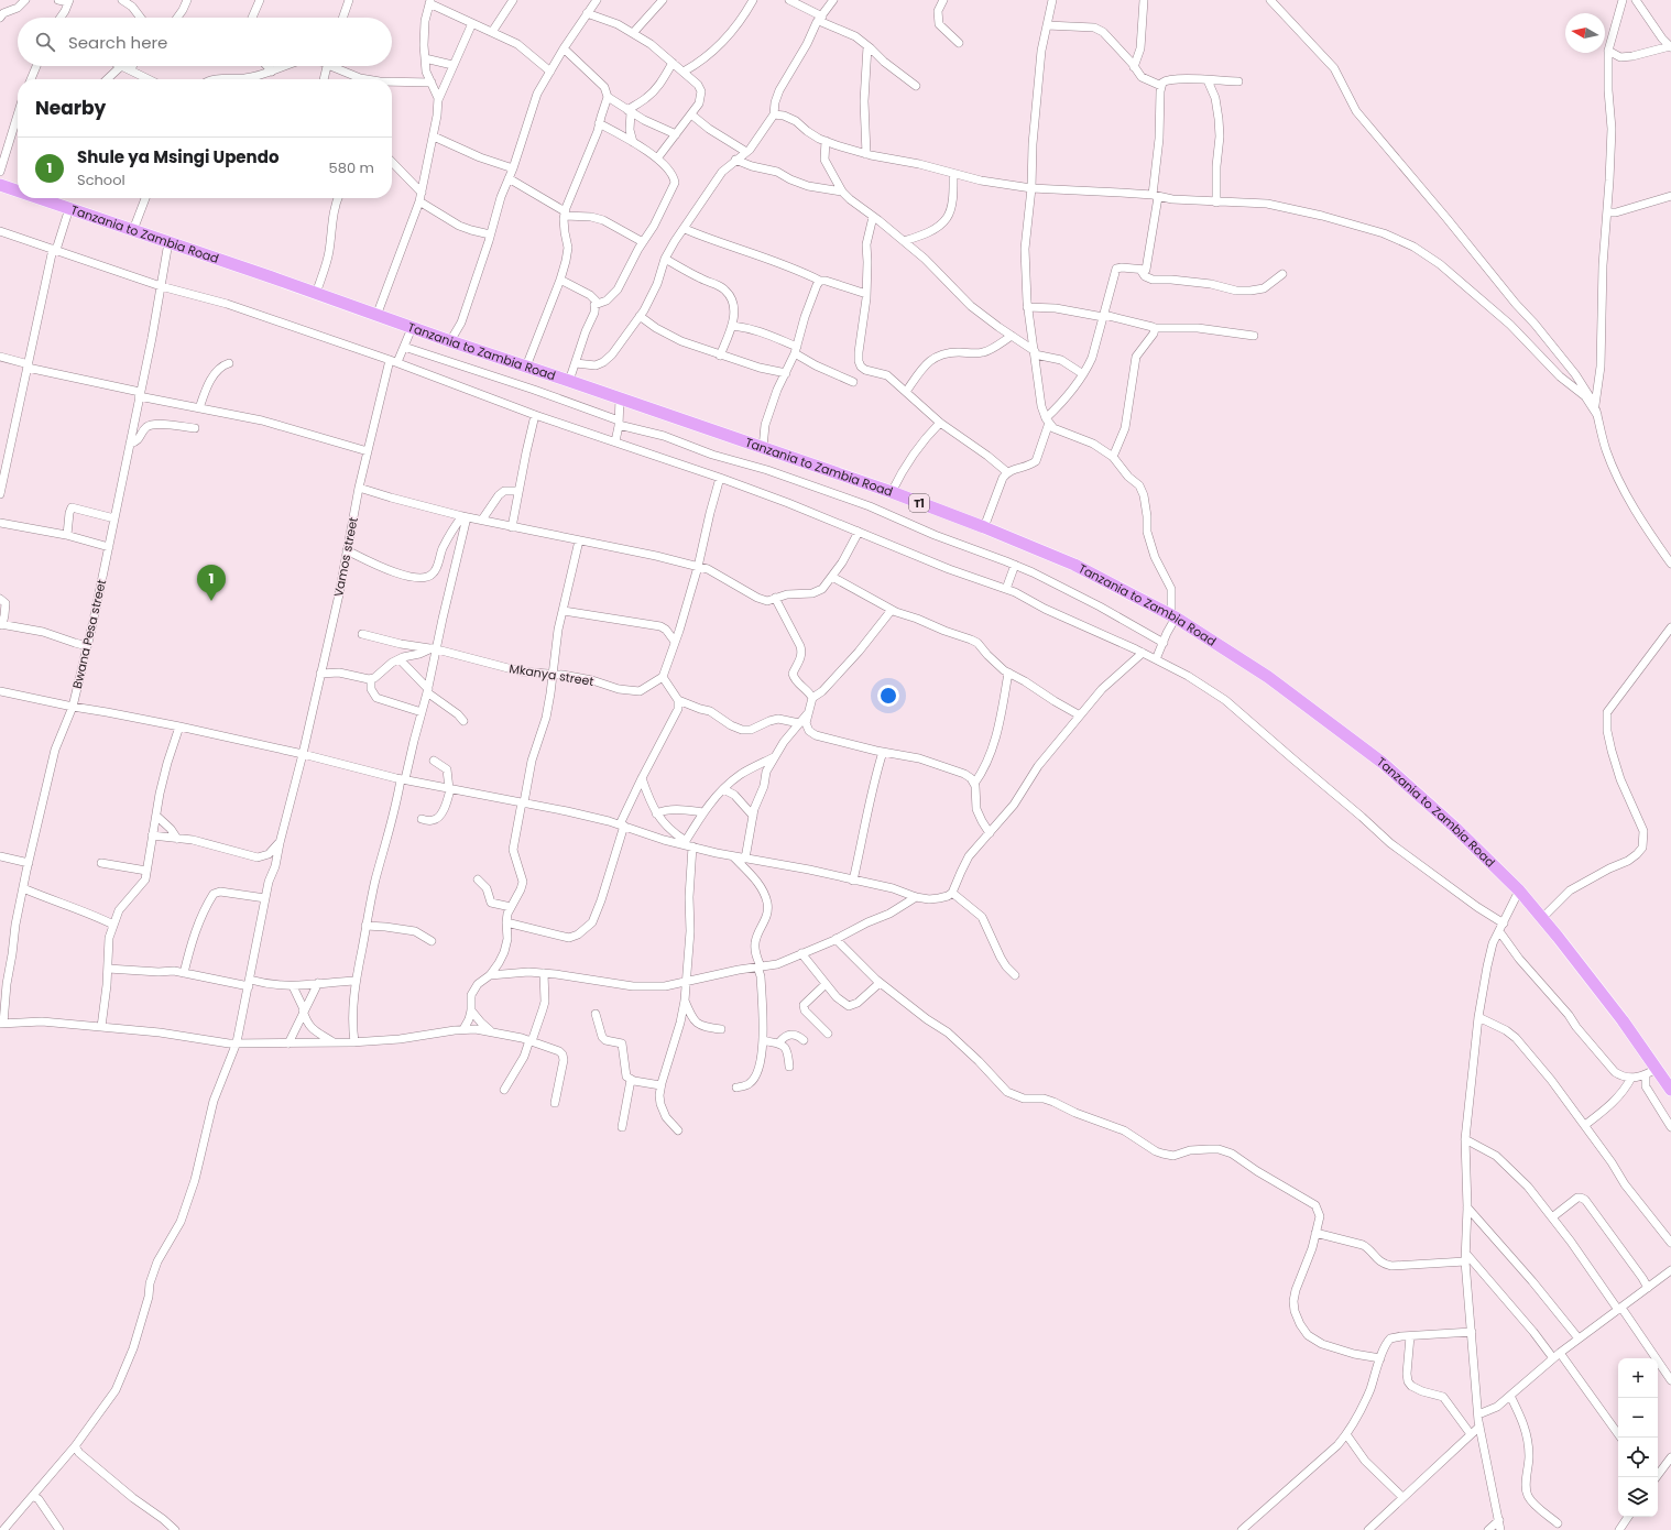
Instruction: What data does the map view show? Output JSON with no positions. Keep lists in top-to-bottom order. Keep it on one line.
{"streets":{"highway":["Tanzania to Zambia Road","T1"],"street":["Vamos street","Bwana Pesa street","Mkanya street"]},"crossings":[["Tanzania to Zambia Road","Bwana Pesa street"]],"north":"left","page":{"search":"Search here","heading":"Nearby","list":[{"mark":"1","name":"Shule ya Msingi Upendo","note":"School","value":"580 m"}],"pins":"1","map_buttons":["+","−"]}}
